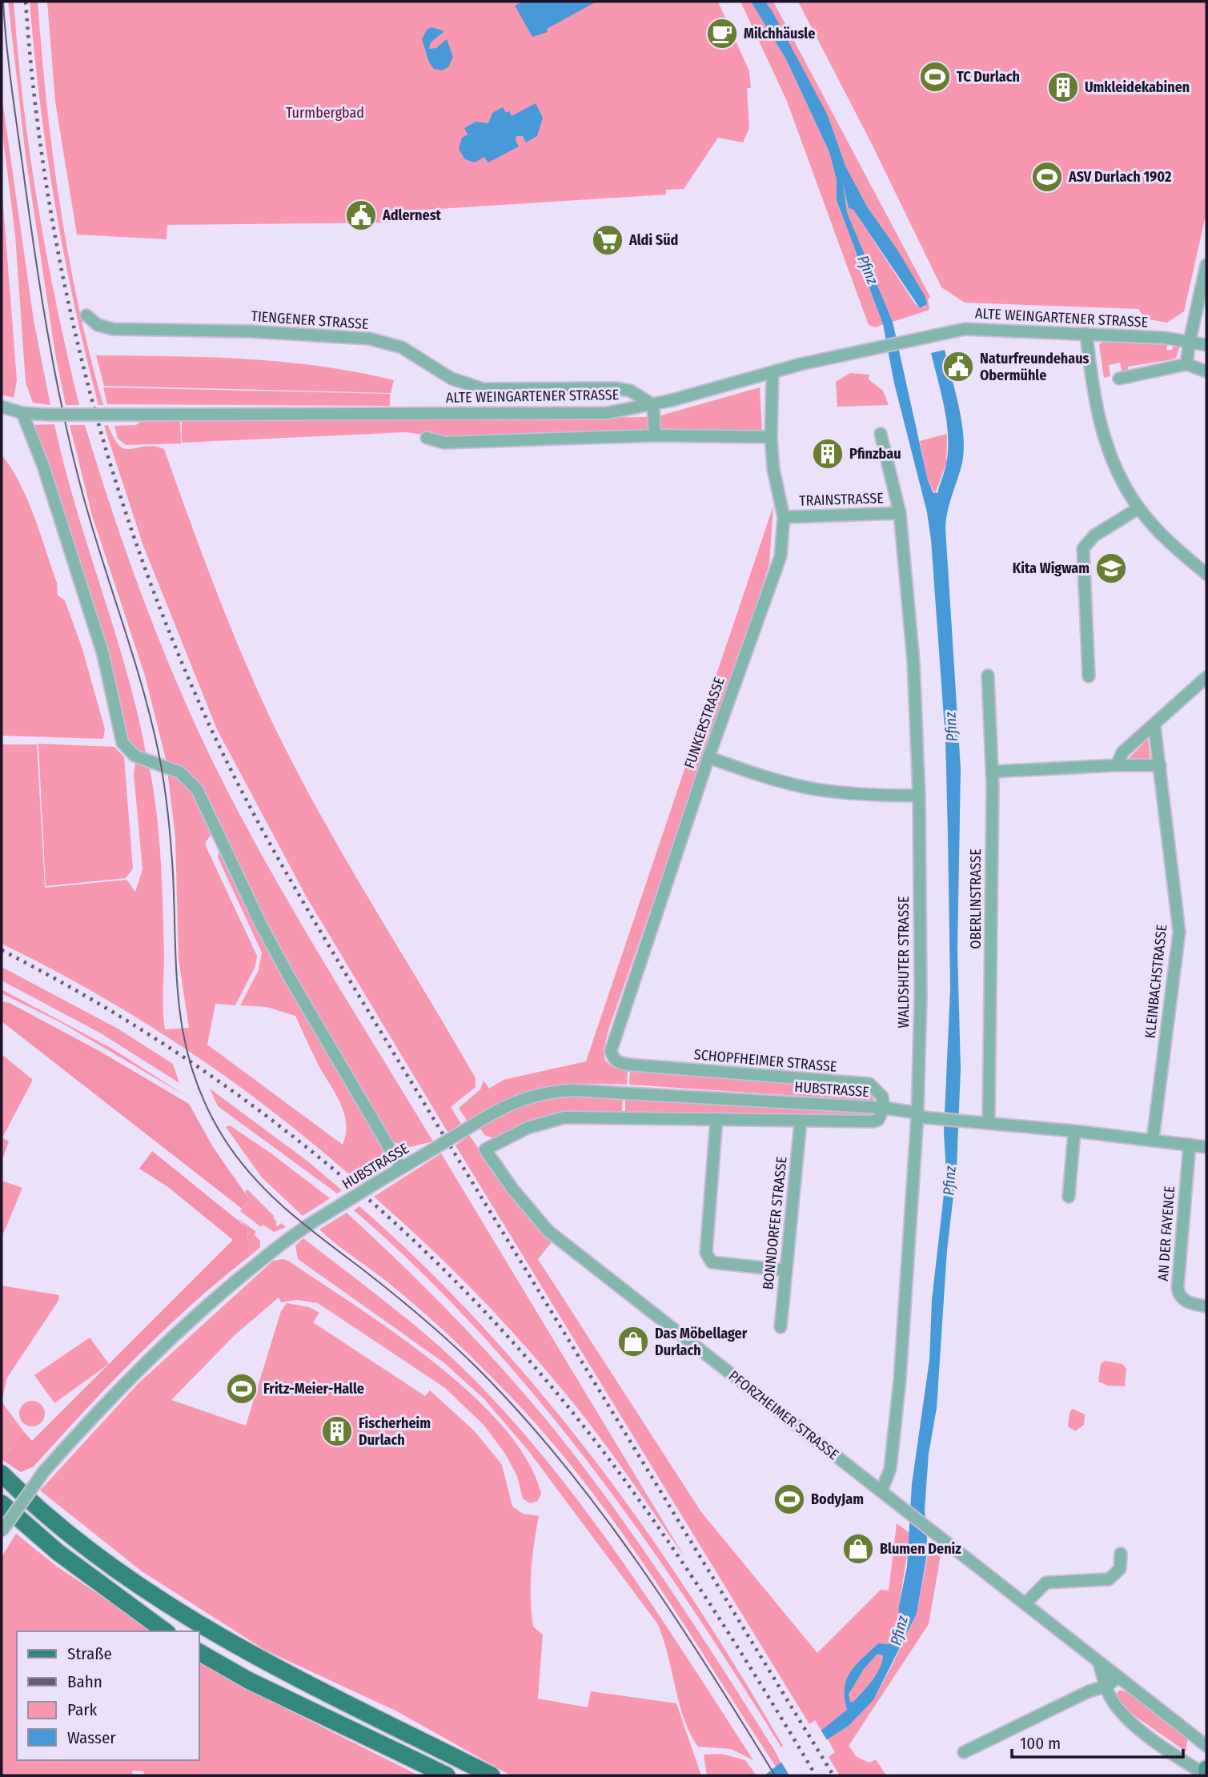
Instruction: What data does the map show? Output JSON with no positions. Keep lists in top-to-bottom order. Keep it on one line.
{"streets":{"street":["ALTE WEINGARTENER STRASSE","TIENGENER STRASSE","TRAINSTRASSE","FUNKERSTRASSE","OBERLINSTRASSE","WALDSHUTER STRASSE","KLEINBACHSTRASSE","SCHOPFHEIMER STRASSE","HUBSTRASSE","BONNDORFER STRASSE","AN DER FAYENCE","PFORZHEIMER STRASSE"]},"crossings":[["ALTE WEINGARTENER STRASSE","TIENGENER STRASSE"],["ALTE WEINGARTENER STRASSE","FUNKERSTRASSE"],["TRAINSTRASSE","FUNKERSTRASSE"],["TRAINSTRASSE","WALDSHUTER STRASSE"],["FUNKERSTRASSE","SCHOPFHEIMER STRASSE"],["OBERLINSTRASSE","HUBSTRASSE"],["WALDSHUTER STRASSE","HUBSTRASSE"],["WALDSHUTER STRASSE","PFORZHEIMER STRASSE"],["KLEINBACHSTRASSE","HUBSTRASSE"],["SCHOPFHEIMER STRASSE","HUBSTRASSE"],["HUBSTRASSE","BONNDORFER STRASSE"],["HUBSTRASSE","AN DER FAYENCE"],["HUBSTRASSE","PFORZHEIMER STRASSE"]],"water":["Pfinz"],"parks":["Turmbergbad"],"places":{"cafe":["Milchhäusle"],"sports":["TC Durlach","ASV Durlach 1902","Fritz-Meier-Halle","BodyJam"],"building":["Umkleidekabinen","Pfinzbau","Fischerheim Durlach"],"public building":["Adlernest","Naturfreundehaus Obermühle"],"supermarket":["Aldi Süd"],"school or university":["Kita Wigwam"],"shop":["Das Möbellager Durlach","Blumen Deniz"]},"legend":["Straße","Bahn","Park","Wasser"],"scale_bar":"100 m"}
